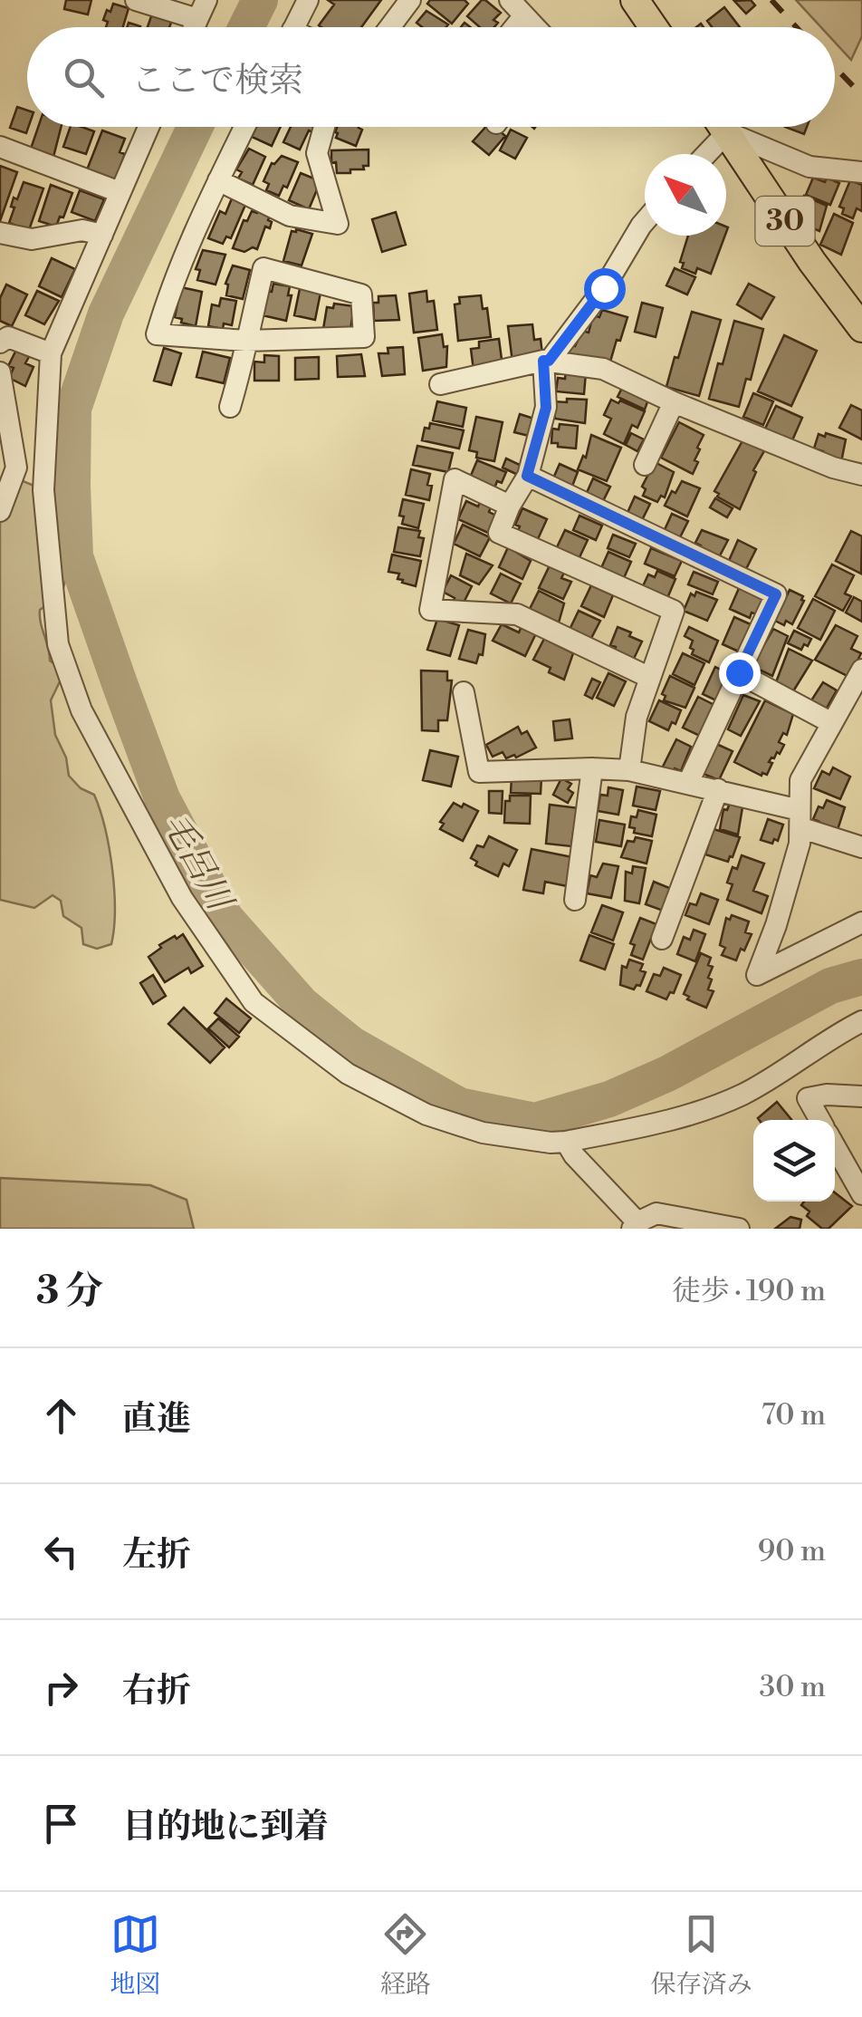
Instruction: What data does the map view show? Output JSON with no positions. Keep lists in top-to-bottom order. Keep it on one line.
{"streets":{"main road":["30"]},"water":["毛呂川"],"north":"top left","page":{"search":"ここで検索","heading":["3 分","徒歩 · 190 m"],"list":[["直進","70 m"],["左折","90 m"],["右折","30 m"],"目的地に到着"],"nav":["地図","経路","保存済み"]}}
